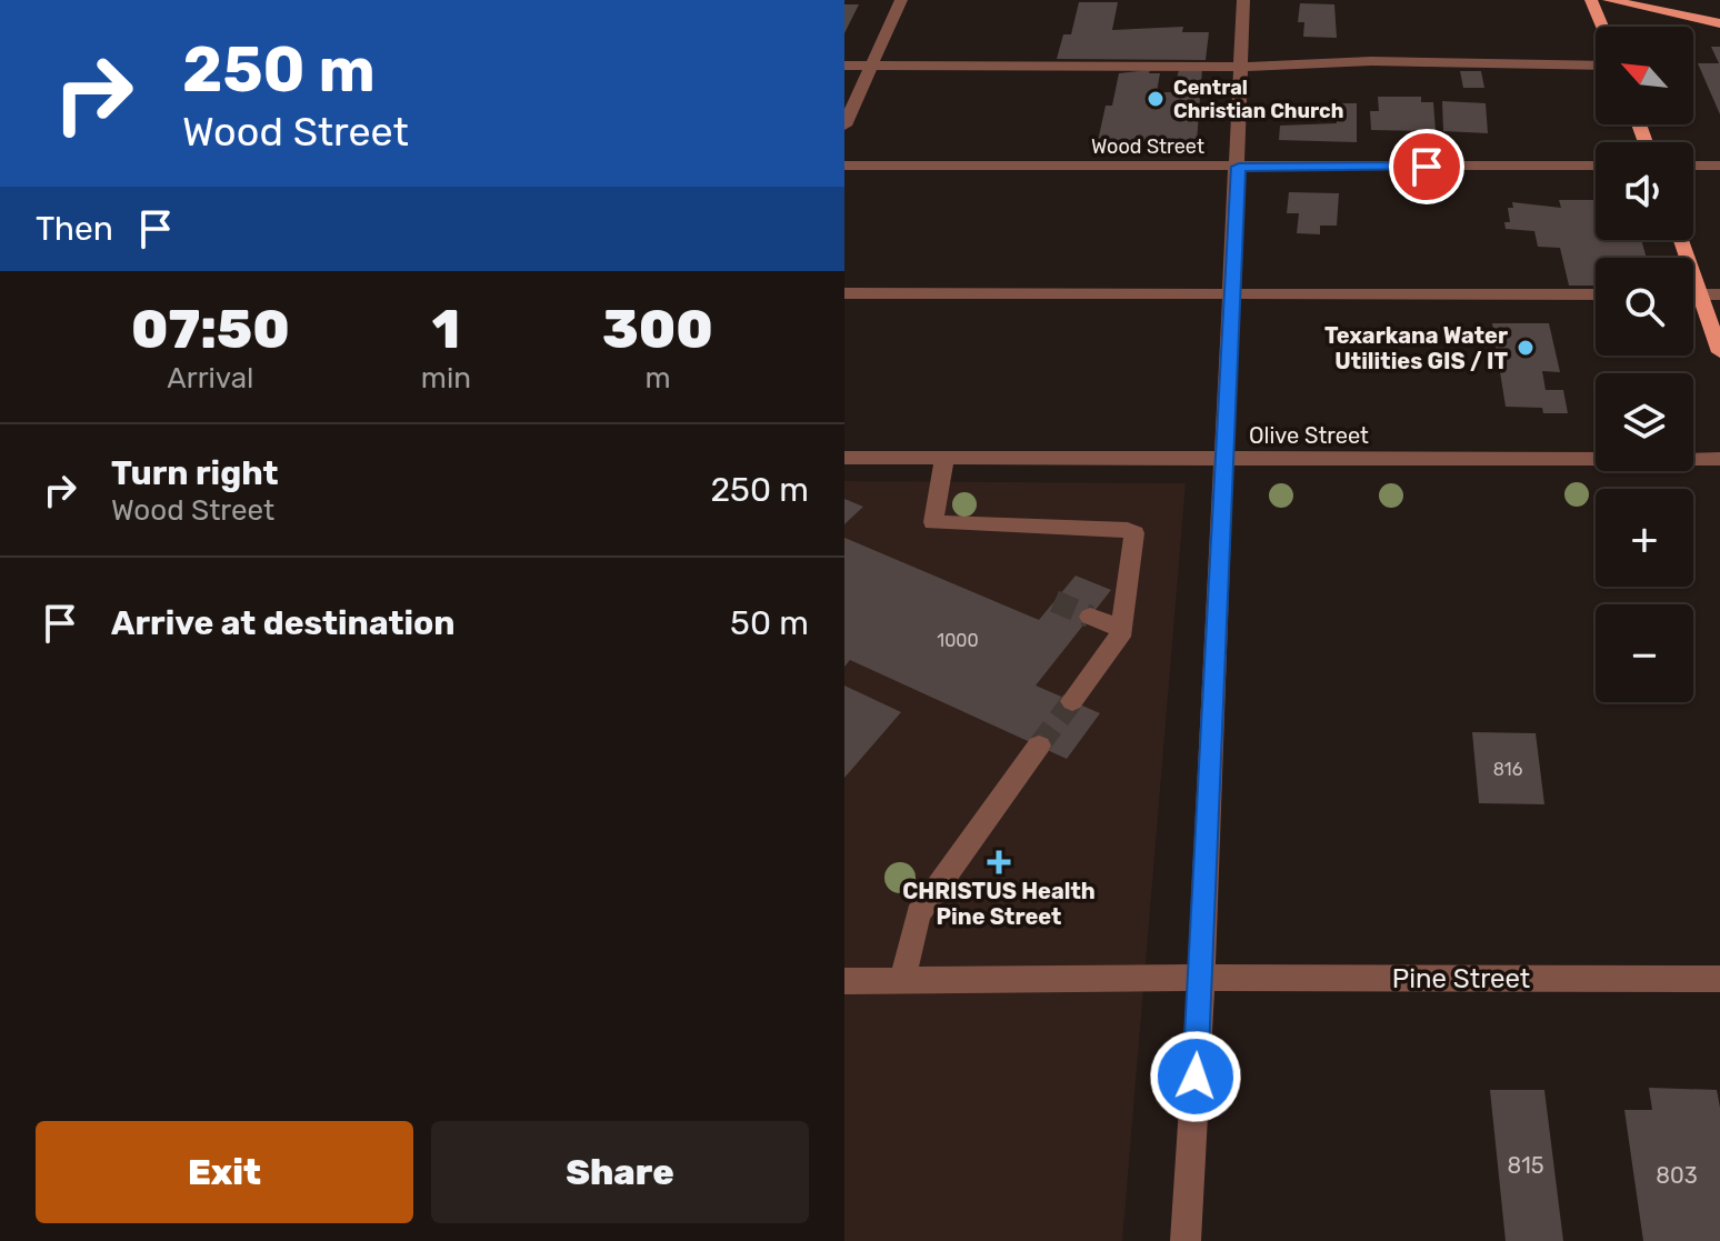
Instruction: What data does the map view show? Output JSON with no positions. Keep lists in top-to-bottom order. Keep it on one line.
{"streets":{"street":["Wood Street","Olive Street","Pine Street"]},"places":{"other":["Central Christian Church","Texarkana Water Utilities GIS / IT"],"health":["CHRISTUS Health Pine Street"]},"house_numbers":["1000","816","815","803"],"north":"top left","page":{"turn":["250 m","Wood Street"],"map_buttons":["+","−"],"then":"Then","eta":["07:50","Arrival","1","min","300","m"],"list":[{"name":"Turn right","note":"Wood Street","value":"250 m"},{"name":"Arrive at destination","value":"50 m"}],"buttons":["Exit","Share"]}}
